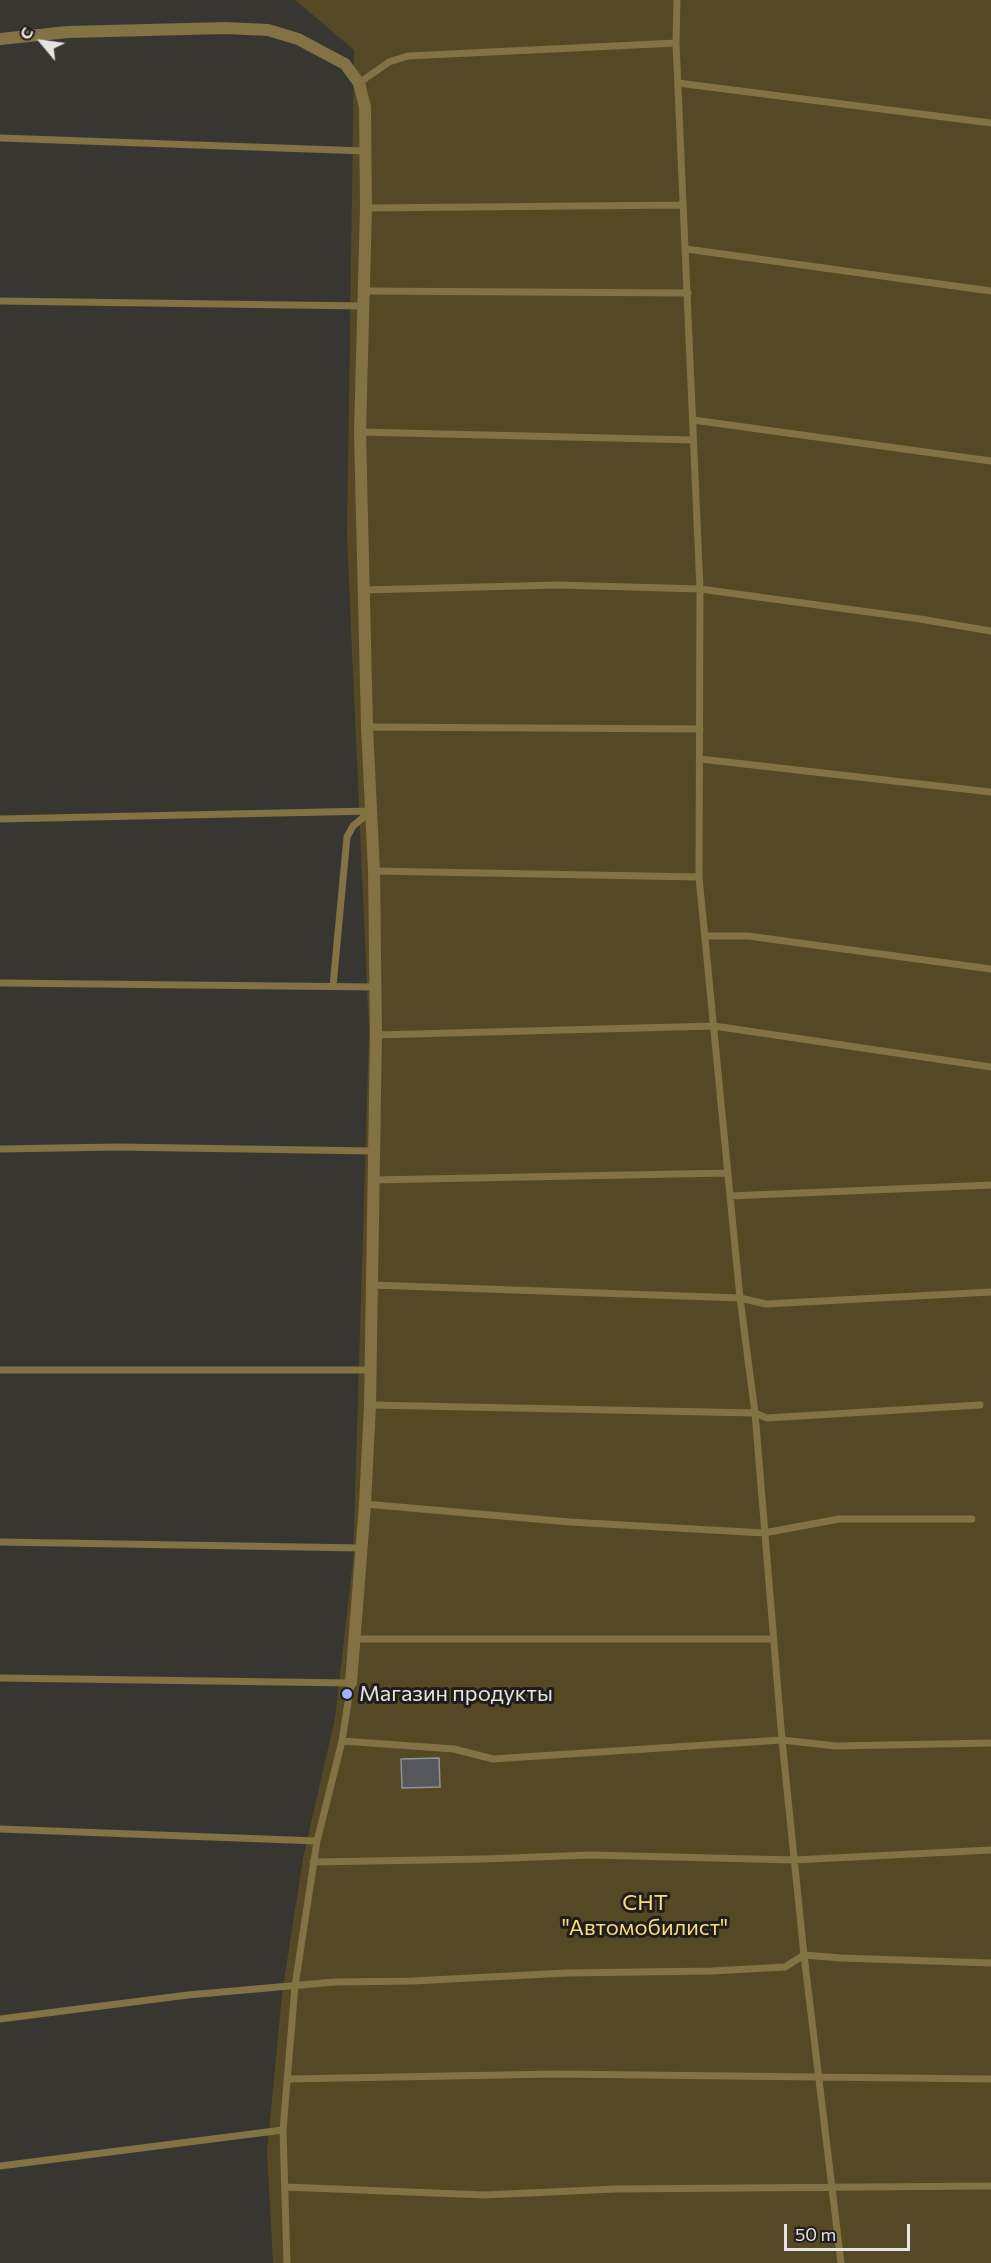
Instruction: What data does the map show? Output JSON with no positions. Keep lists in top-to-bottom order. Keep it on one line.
{"parks":["СНТ \"Автомобилист\""],"places":["Магазин продукты"],"scale_bar":"50 m","north":"top left"}
